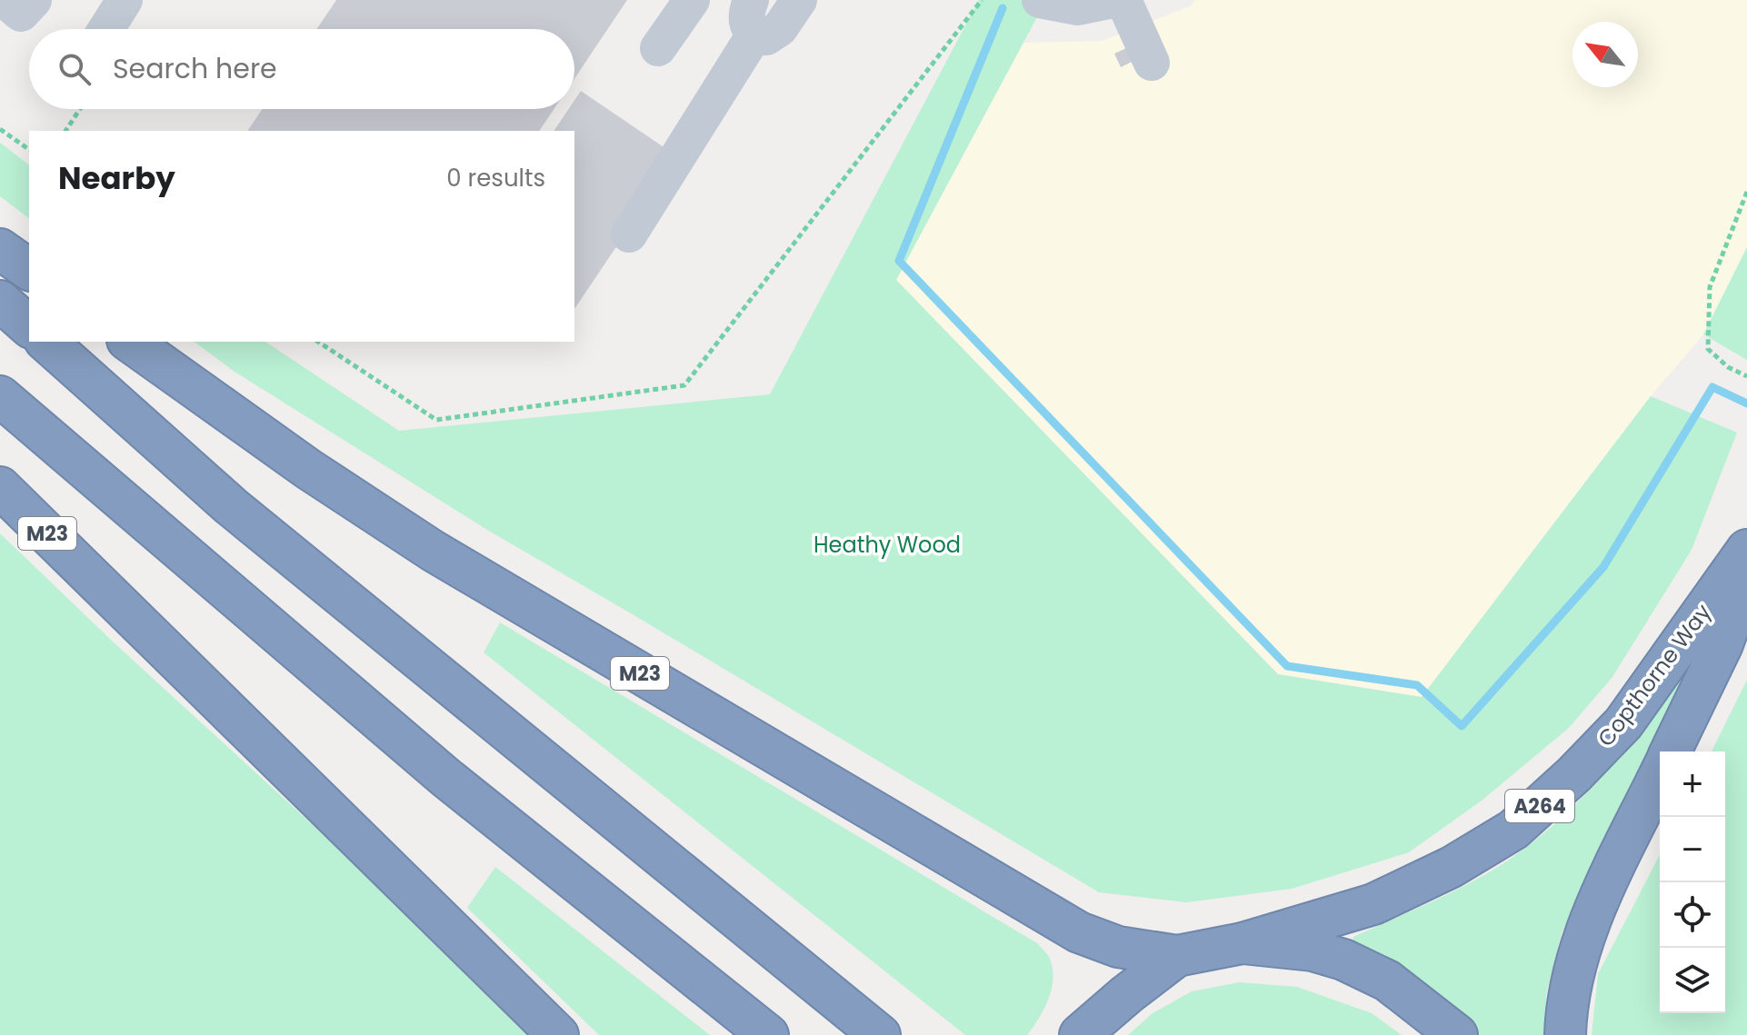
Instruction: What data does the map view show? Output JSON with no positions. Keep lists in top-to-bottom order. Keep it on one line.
{"streets":{"highway":["M23","Copthorne Way","A264"]},"parks":["Heathy Wood"],"north":"top left","page":{"search":"Search here","heading":["Nearby","0 results"],"map_buttons":["+","−"]}}
